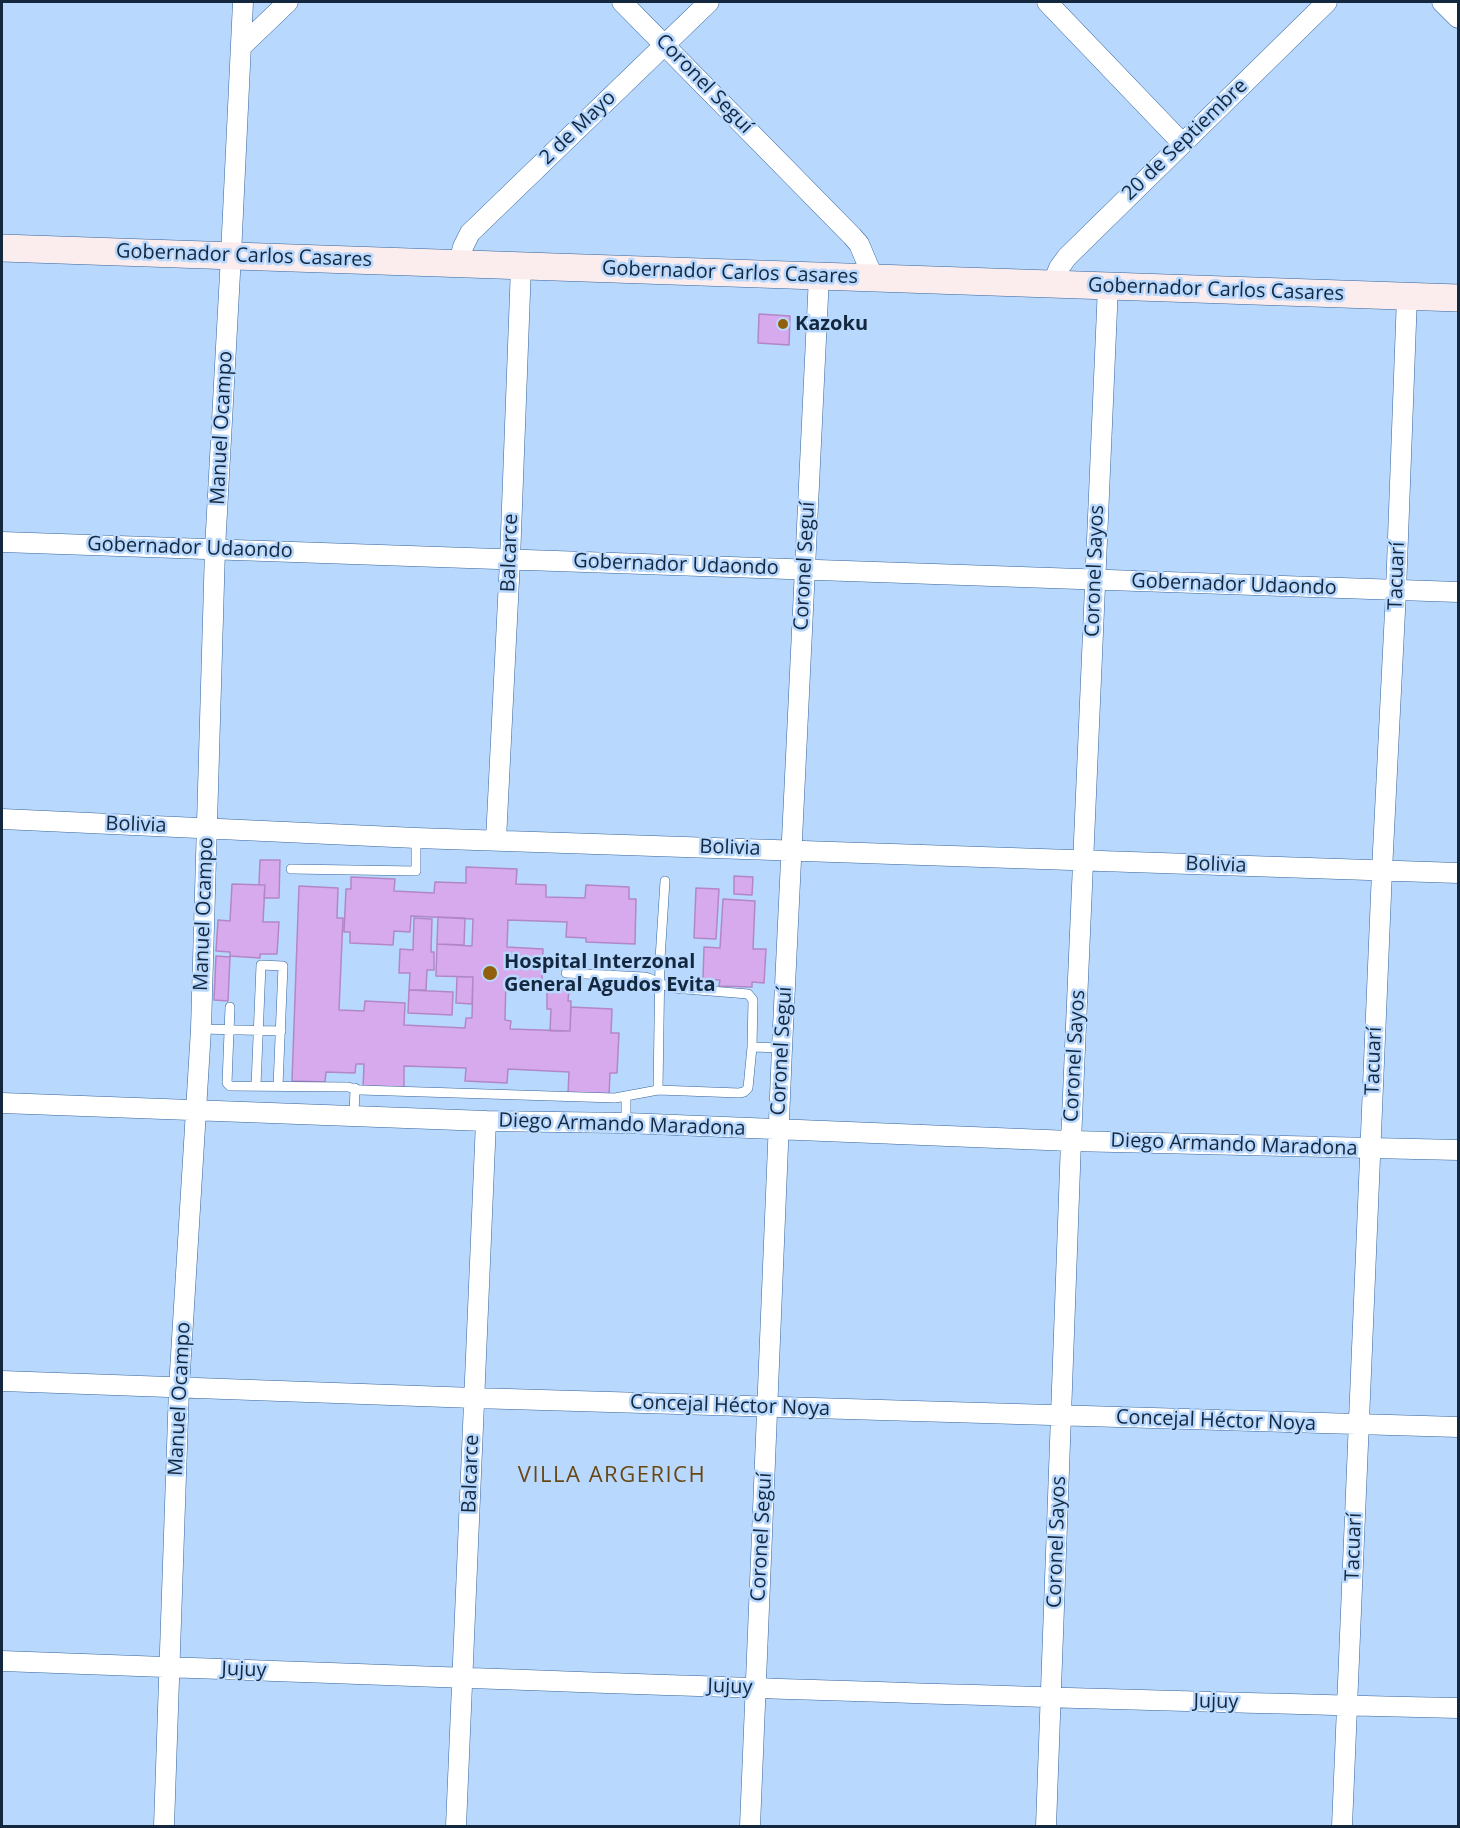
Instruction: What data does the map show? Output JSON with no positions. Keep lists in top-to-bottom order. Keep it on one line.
{"streets":{"street":["Coronel Seguí","2 de Mayo","20 de Septiembre","Gobernador Carlos Casares","Manuel Ocampo","Gobernador Udaondo","Balcarce","Coronel Sayos","Tacuarí","Bolivia","Diego Armando Maradona","Concejal Héctor Noya","Jujuy"]},"crossings":[["Coronel Seguí","2 de Mayo"],["Coronel Seguí","Gobernador Carlos Casares"],["Coronel Seguí","Gobernador Udaondo"],["Coronel Seguí","Bolivia"],["Coronel Seguí","Diego Armando Maradona"],["Coronel Seguí","Concejal Héctor Noya"],["Coronel Seguí","Jujuy"],["2 de Mayo","Gobernador Carlos Casares"],["20 de Septiembre","Gobernador Carlos Casares"],["Gobernador Carlos Casares","Manuel Ocampo"],["Gobernador Carlos Casares","Balcarce"],["Gobernador Carlos Casares","Coronel Sayos"],["Gobernador Carlos Casares","Tacuarí"],["Manuel Ocampo","Gobernador Udaondo"],["Manuel Ocampo","Bolivia"],["Manuel Ocampo","Diego Armando Maradona"],["Manuel Ocampo","Concejal Héctor Noya"],["Manuel Ocampo","Jujuy"],["Gobernador Udaondo","Balcarce"],["Gobernador Udaondo","Coronel Sayos"],["Gobernador Udaondo","Tacuarí"],["Balcarce","Bolivia"],["Balcarce","Diego Armando Maradona"],["Balcarce","Concejal Héctor Noya"],["Balcarce","Jujuy"],["Coronel Sayos","Bolivia"],["Coronel Sayos","Diego Armando Maradona"],["Coronel Sayos","Concejal Héctor Noya"],["Coronel Sayos","Jujuy"],["Tacuarí","Bolivia"],["Tacuarí","Diego Armando Maradona"],["Tacuarí","Concejal Héctor Noya"],["Tacuarí","Jujuy"]],"districts":["VILLA ARGERICH"],"places":["Kazoku","Hospital Interzonal General Agudos Evita"]}
